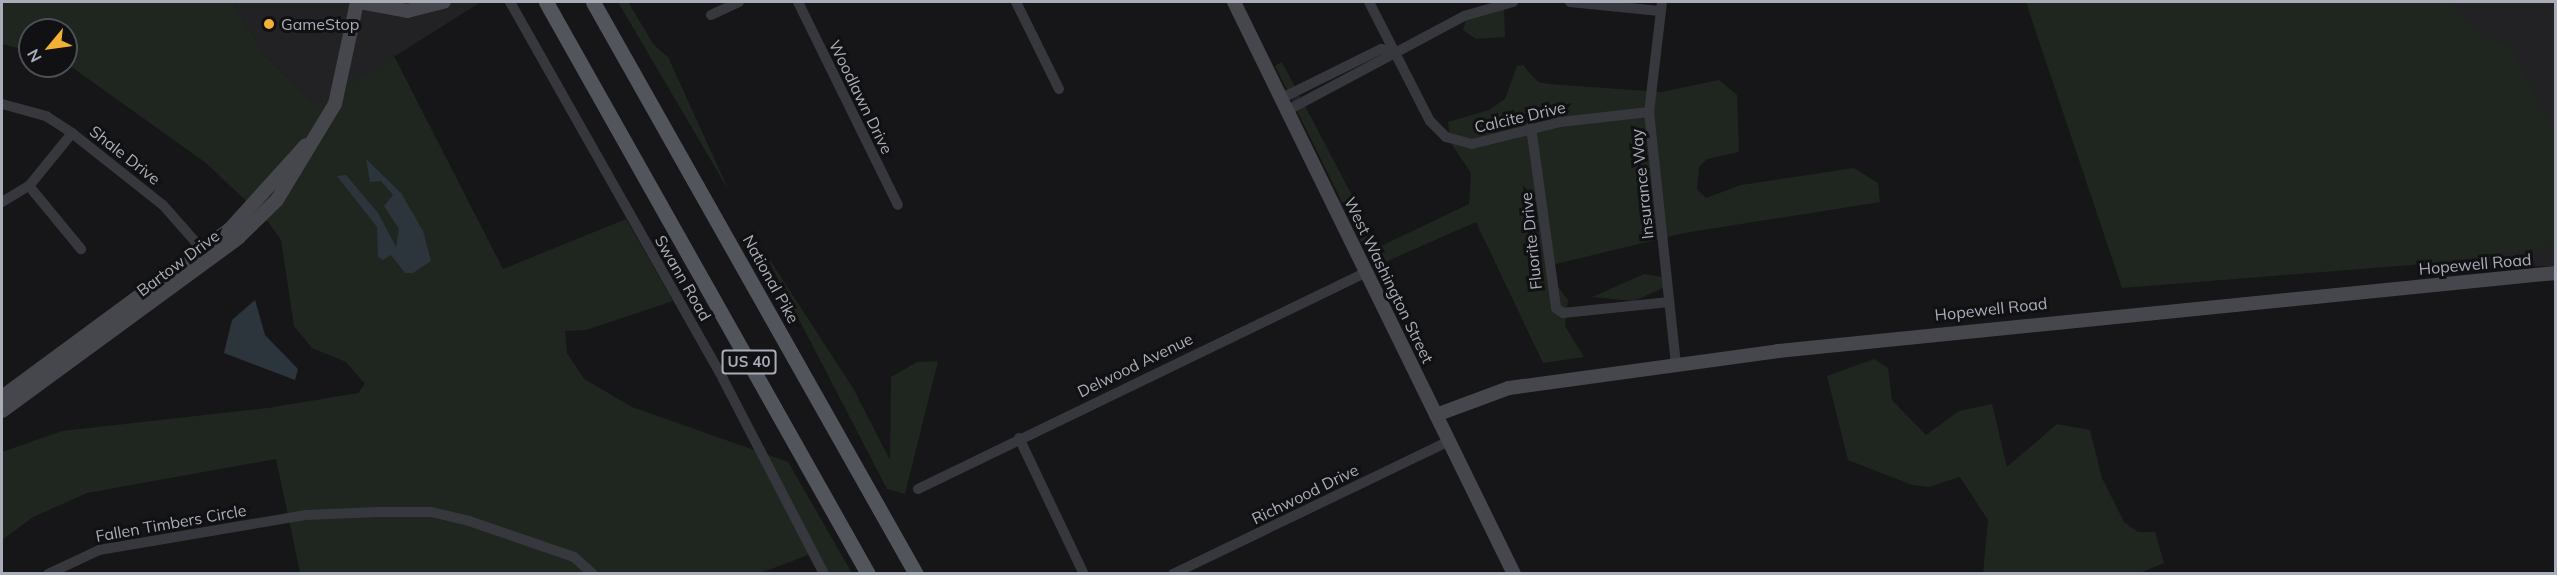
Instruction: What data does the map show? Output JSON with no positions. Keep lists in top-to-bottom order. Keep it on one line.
{"streets":{"main road":["Bartow Drive","Hopewell Road","National Pike","West Washington Street","US 40"],"street":["Woodlawn Drive","Calcite Drive","Shale Drive","Insurance Way","Fluorite Drive","Swann Road","Delwood Avenue","Richwood Drive","Fallen Timbers Circle"]},"crossings":[["Calcite Drive","Insurance Way"],["Calcite Drive","Fluorite Drive"],["Shale Drive","Bartow Drive"],["Insurance Way","Fluorite Drive"],["Insurance Way","Hopewell Road"],["Hopewell Road","West Washington Street"],["West Washington Street","Delwood Avenue"],["West Washington Street","Richwood Drive"]],"places":["GameStop"],"north":"bottom left"}
